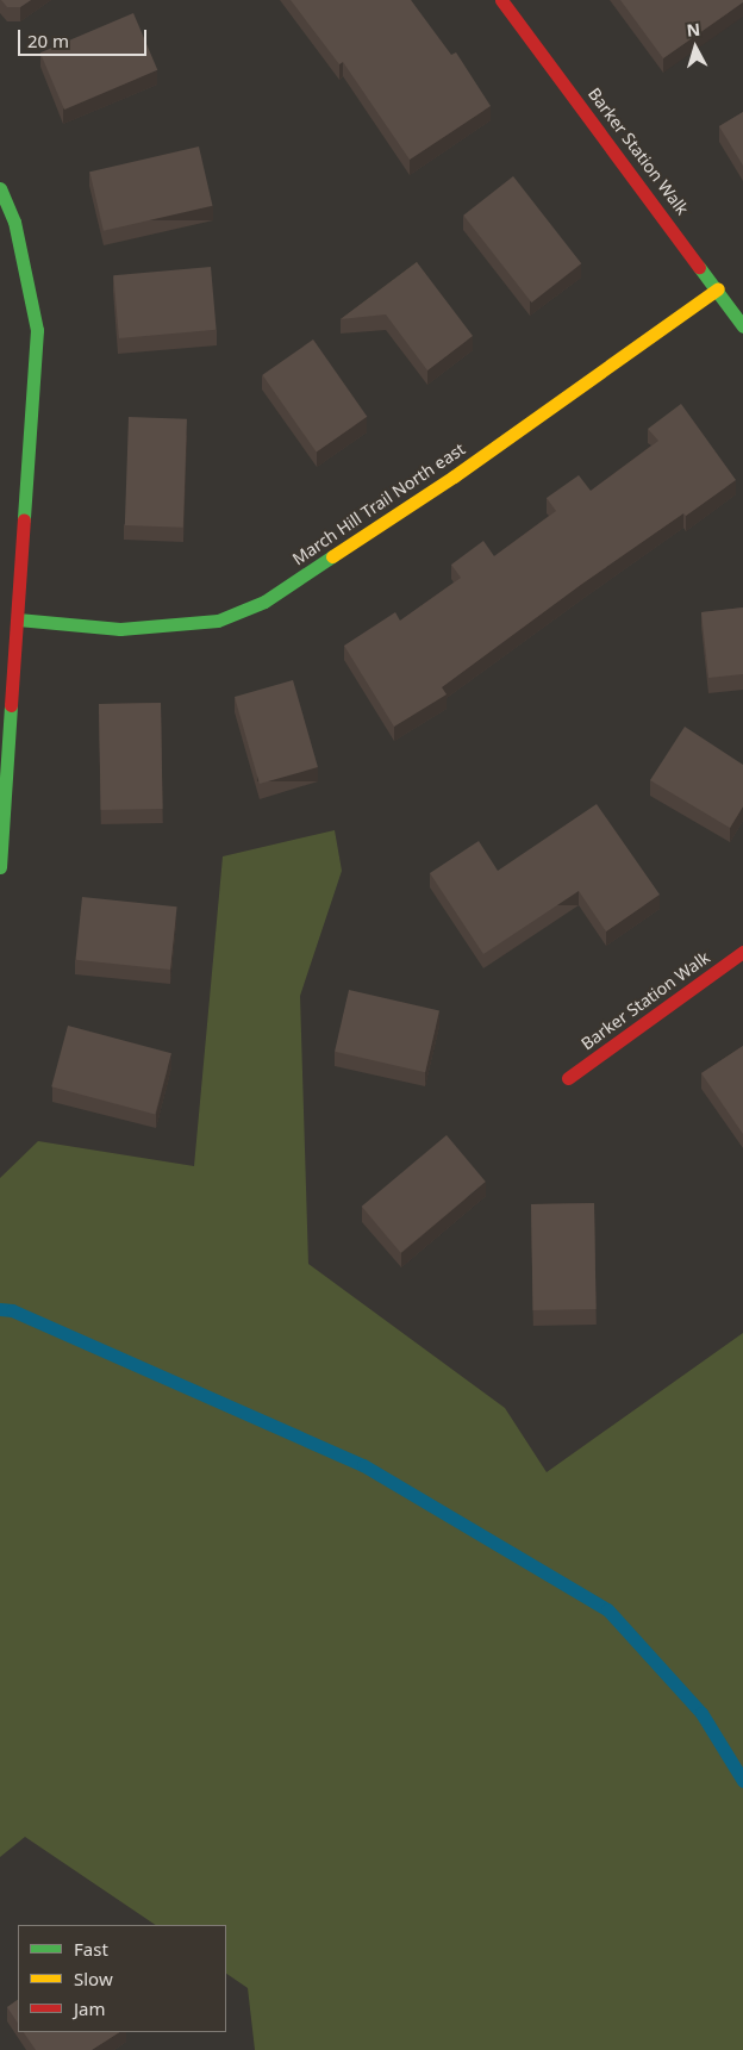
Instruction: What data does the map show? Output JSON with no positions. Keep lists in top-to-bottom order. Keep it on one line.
{"streets":{"street":["Barker Station Walk","March Hill Trail North east"]},"crossings":[["Barker Station Walk","March Hill Trail North east"]],"legend":["Fast","Slow","Jam"],"scale_bar":"20 m","north":"top"}
